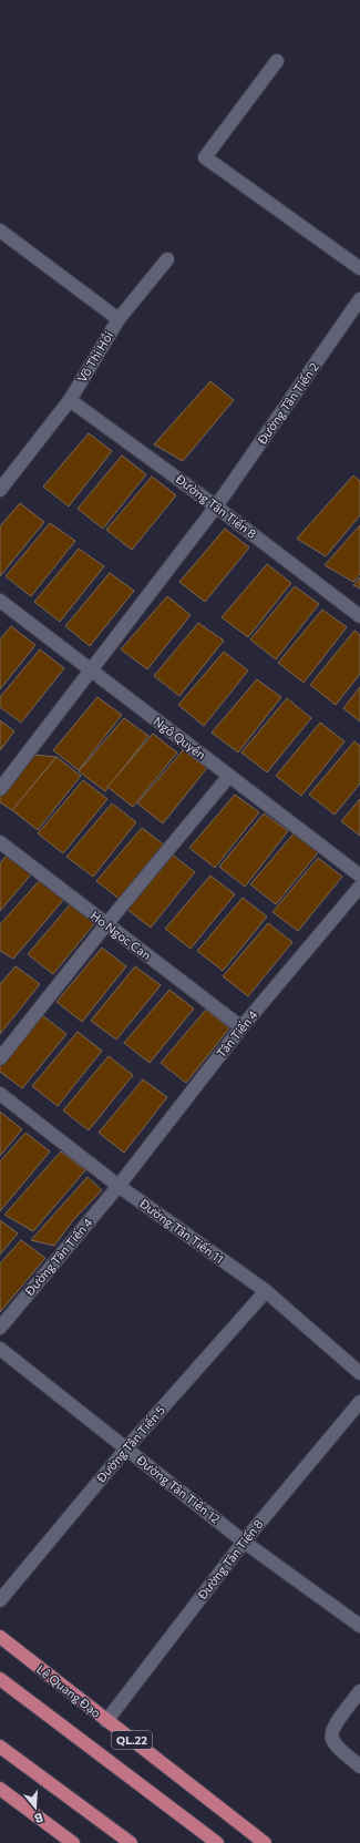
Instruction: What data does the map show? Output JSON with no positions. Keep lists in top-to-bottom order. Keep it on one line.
{"streets":{"highway":["Lê Quang Đạo","QL.22"],"street":["Võ Thị Hồi","Đường Tân Tiến 2","Đường Tân Tiến 8","Ngô Quyền","Ho Ngoc Can","Tân Tiến 4","Đường Tân Tiến 11","Đường Tân Tiến 4","Đường Tân Tiến 5","Đường Tân Tiến 12"]},"crossings":[["Võ Thị Hồi","Đường Tân Tiến 8"],["Đường Tân Tiến 2","Đường Tân Tiến 8"],["Đường Tân Tiến 2","Ngô Quyền"],["Đường Tân Tiến 8","Đường Tân Tiến 12"],["Đường Tân Tiến 8","Lê Quang Đạo"],["Ho Ngoc Can","Tân Tiến 4"],["Tân Tiến 4","Đường Tân Tiến 11"],["Tân Tiến 4","Đường Tân Tiến 4"],["Đường Tân Tiến 11","Đường Tân Tiến 4"],["Đường Tân Tiến 11","Đường Tân Tiến 5"],["Đường Tân Tiến 5","Đường Tân Tiến 12"]],"north":"bottom"}
